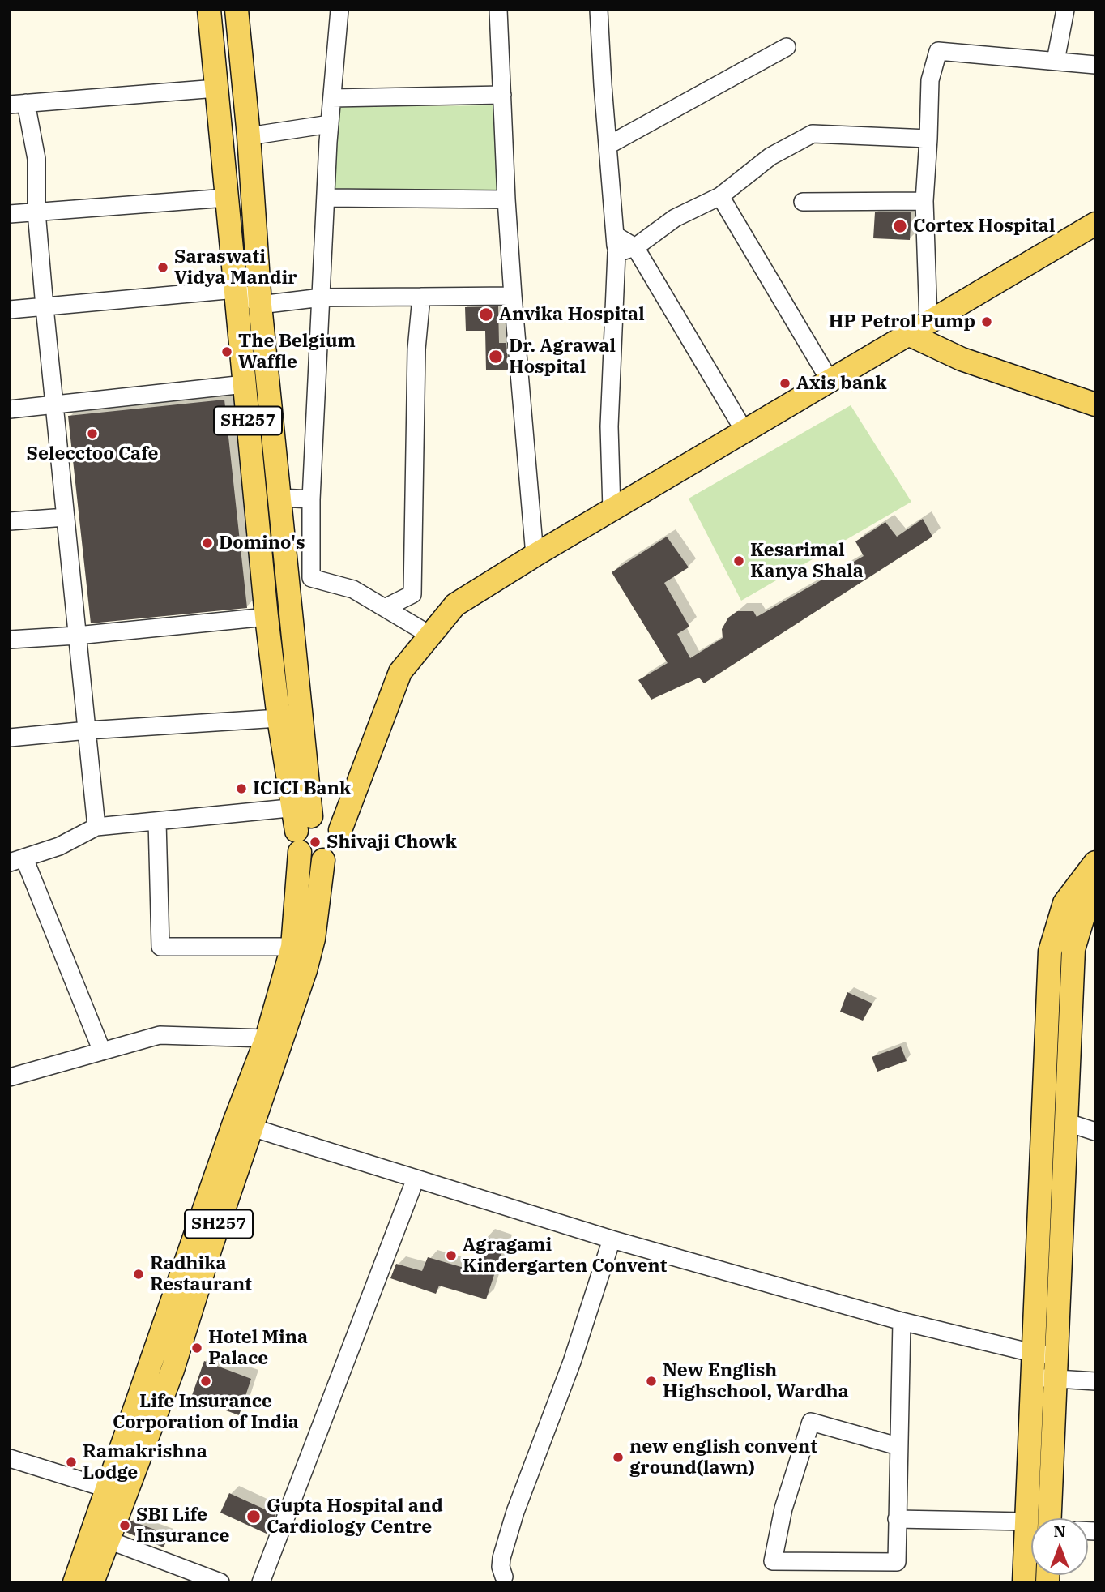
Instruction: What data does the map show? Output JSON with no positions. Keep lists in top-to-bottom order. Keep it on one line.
{"streets":{"main road":["SH257"]},"places":["Cortex Hospital","Saraswati Vidya Mandir","Anvika Hospital","HP Petrol Pump","The Belgium Waffle","Dr. Agrawal Hospital","Axis bank","Selecctoo Cafe","Domino's","Kesarimal Kanya Shala","ICICI Bank","Shivaji Chowk","Agragami Kindergarten Convent","Radhika Restaurant","Hotel Mina Palace","Life Insurance Corporation of India","New English Highschool, Wardha","new english convent ground(lawn)","Ramakrishna Lodge","Gupta Hospital and Cardiology Centre","SBI Life Insurance"],"north":"top"}
